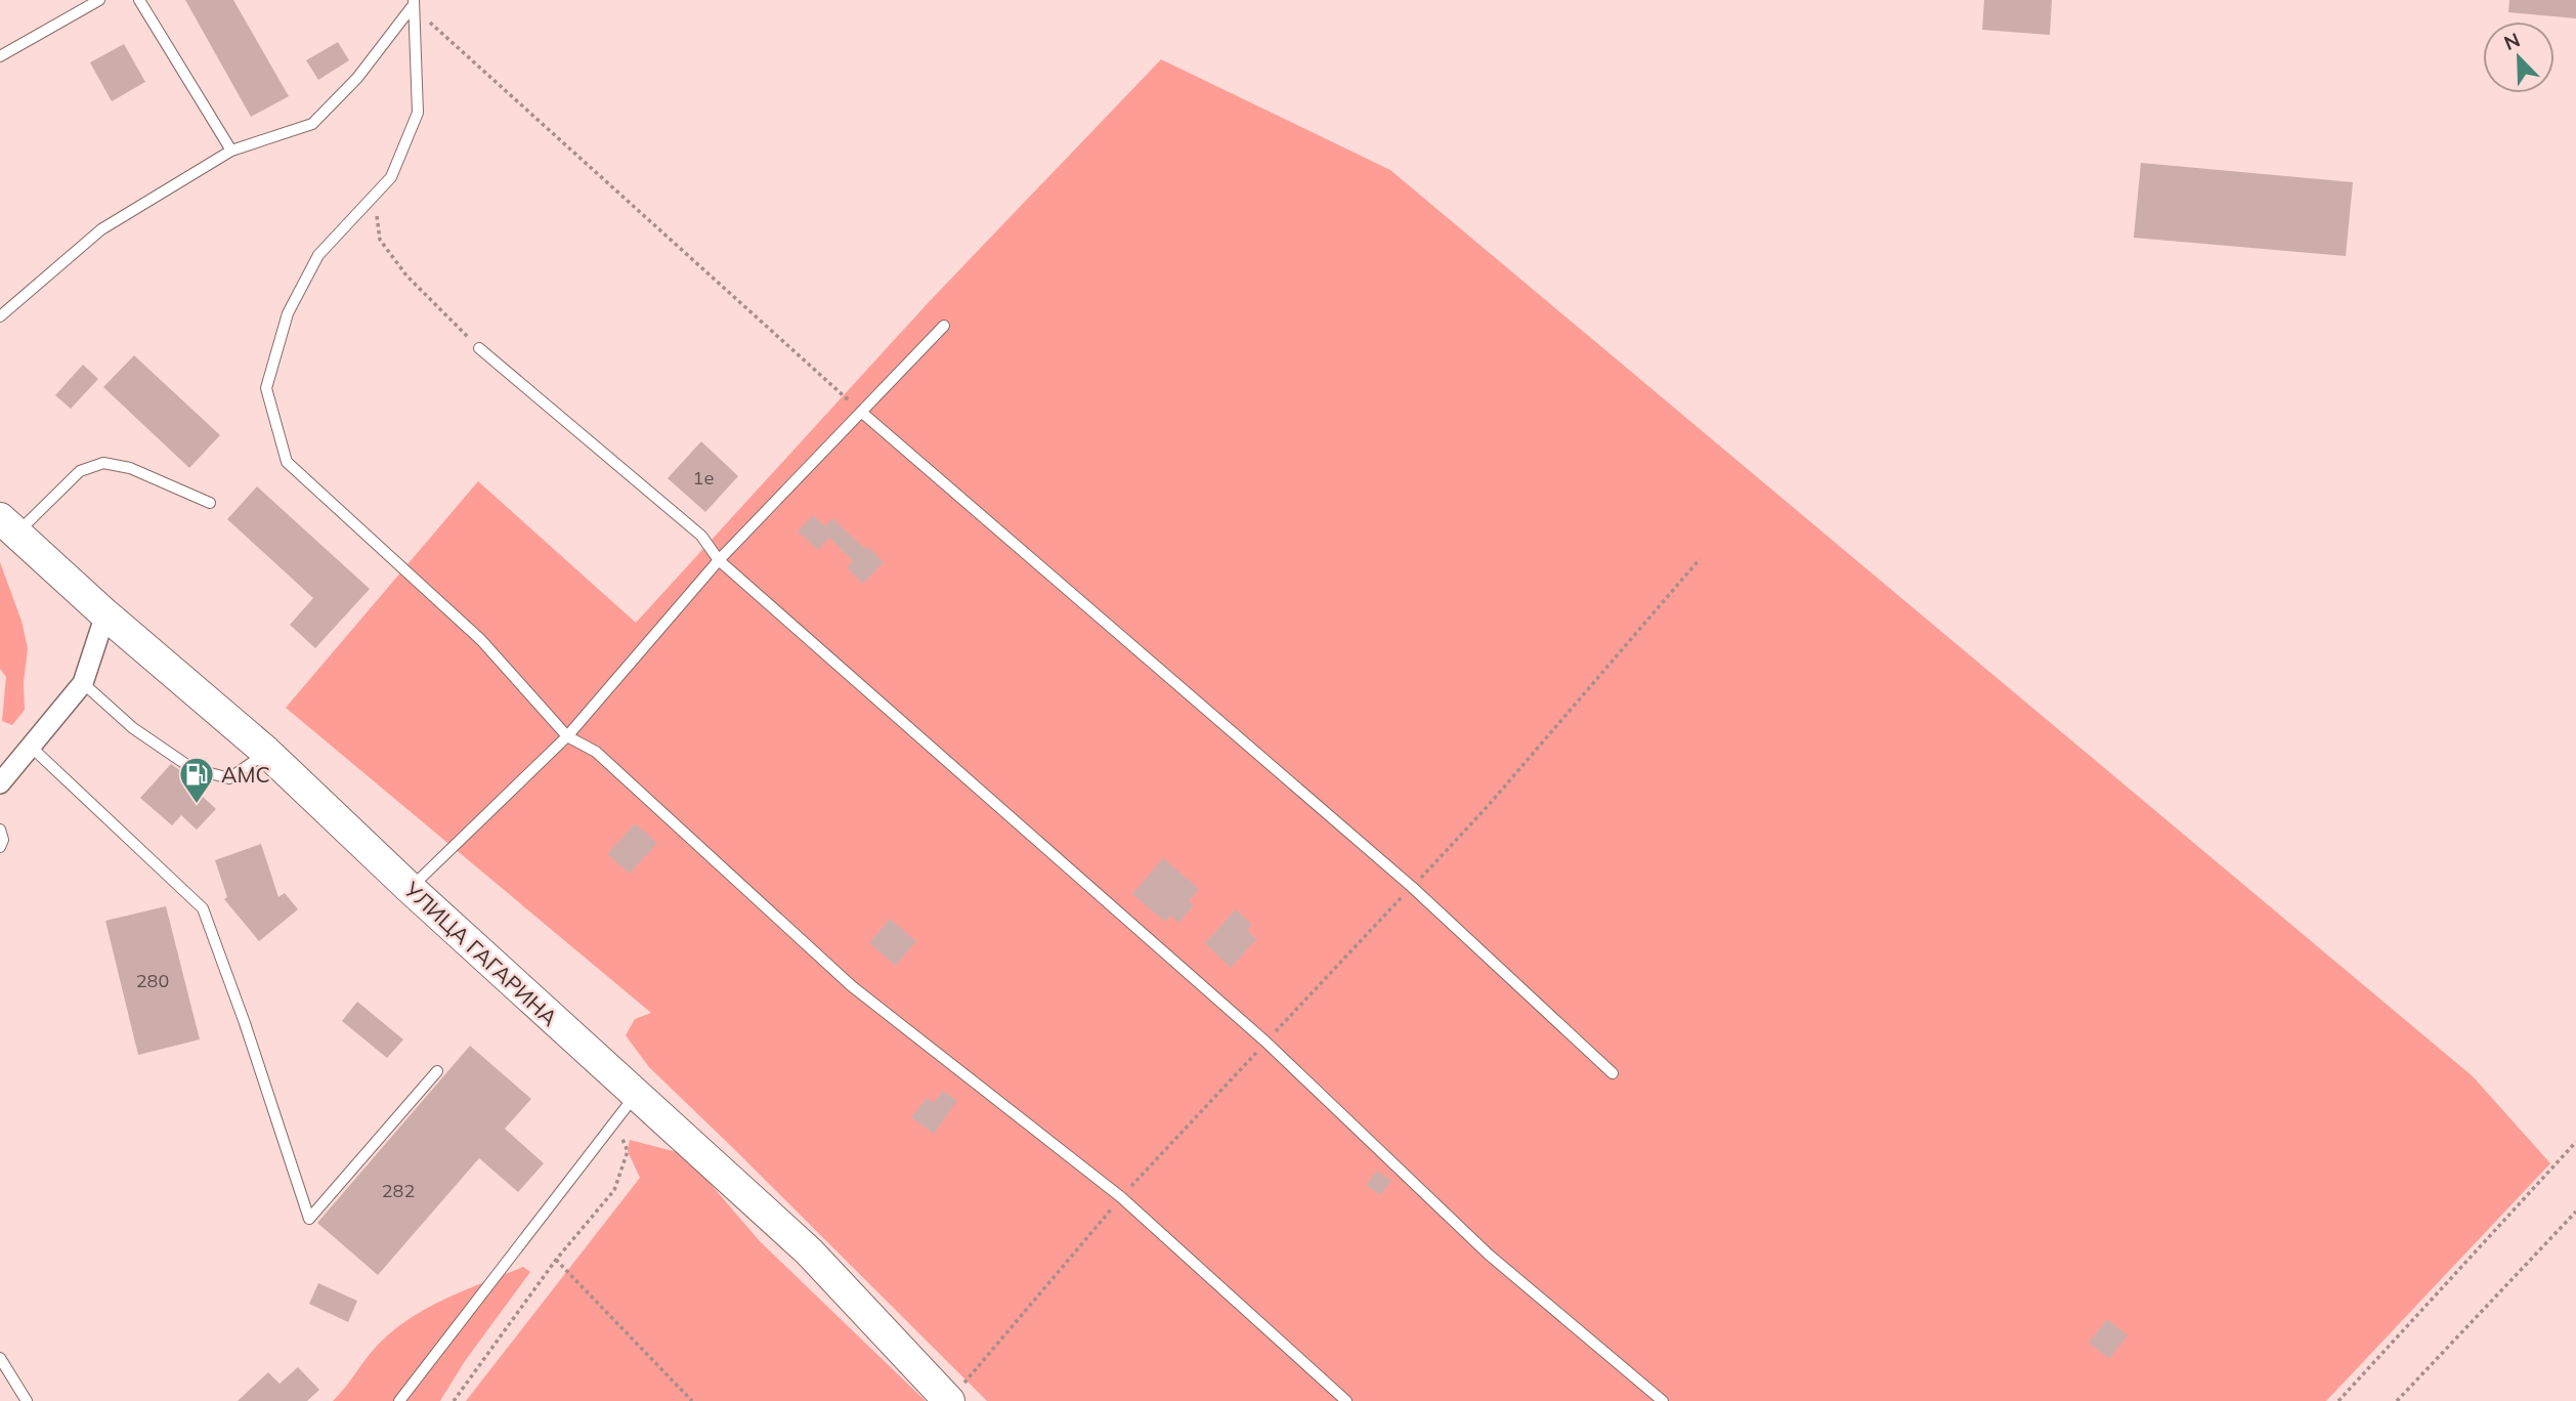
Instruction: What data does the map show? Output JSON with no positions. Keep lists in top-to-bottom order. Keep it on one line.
{"streets":{"main road":["УЛИЦА ГАГАРИНА"]},"places":{"fuel station":["AMC"]},"house_numbers":["1е","280","282"],"north":"top left"}
